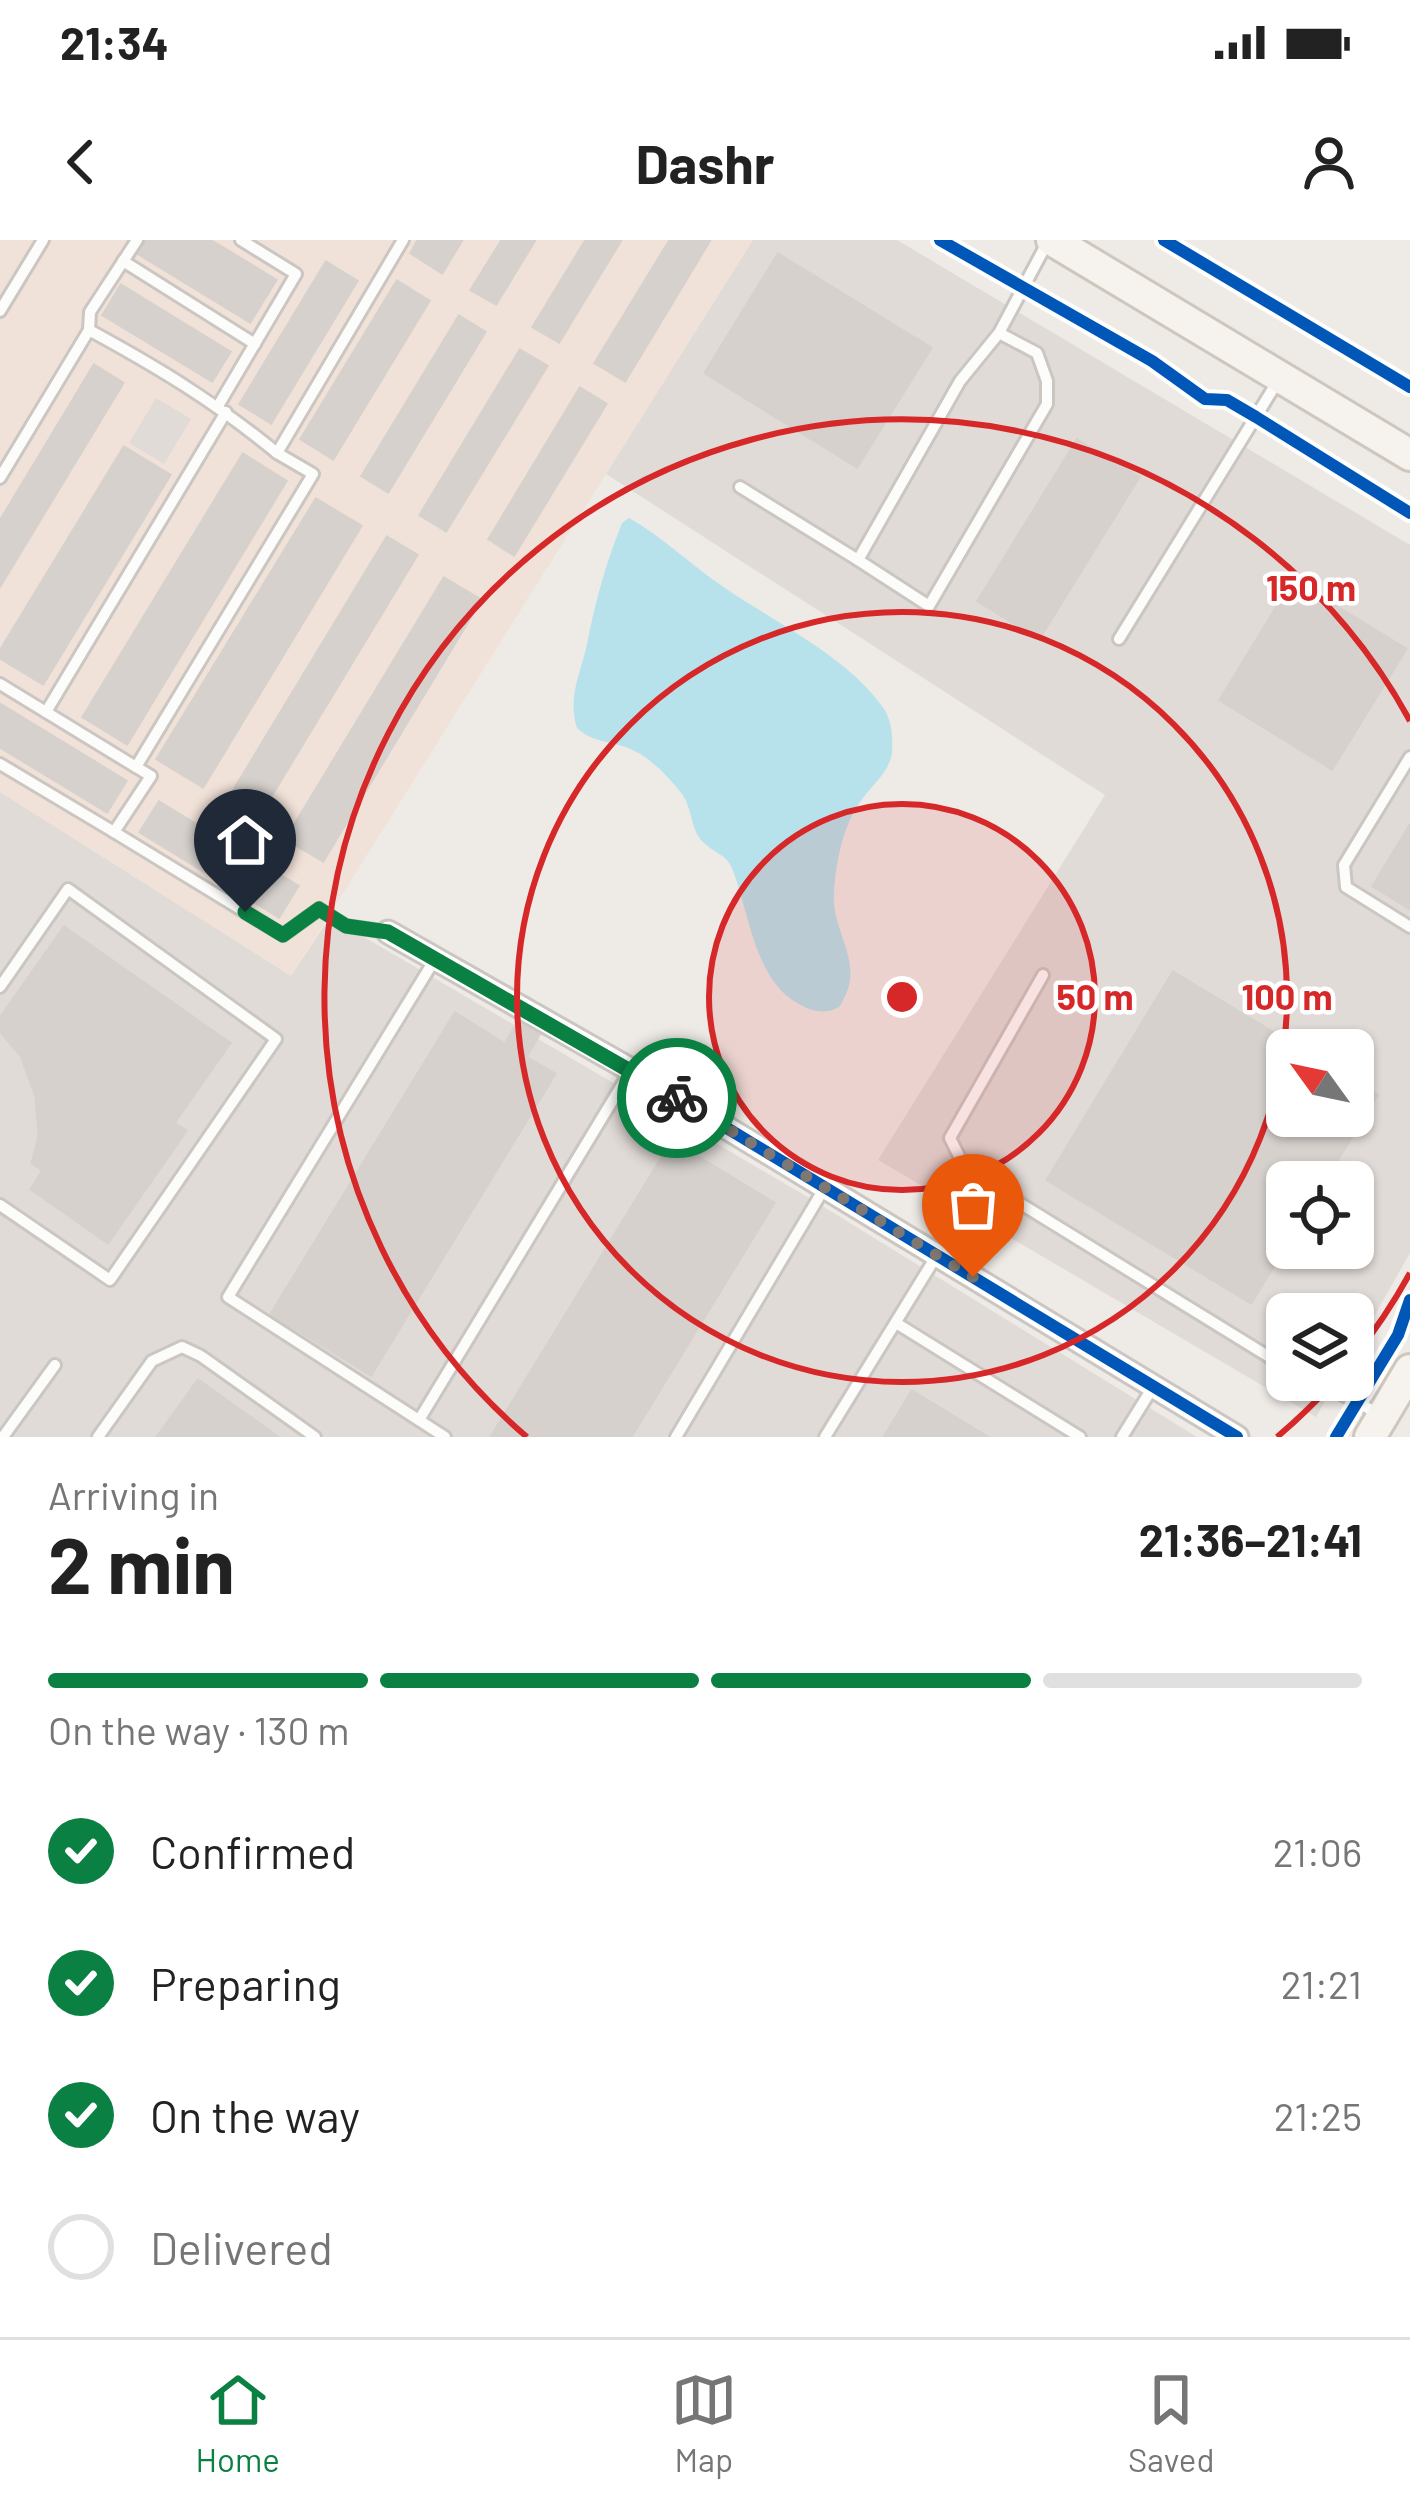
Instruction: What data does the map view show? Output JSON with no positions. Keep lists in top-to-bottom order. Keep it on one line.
{"north":"top left","page":{"status":"21:34","header":"Dashr","heading":["2 min","Arriving in","21:36–21:41"],"bar":"On the way · 130 m","list":[["Confirmed","21:06"],["Preparing","21:21"],["On the way","21:25"],"Delivered"],"tabs":["Home","Map","Saved"]},"rings":["150 m","50 m","100 m"]}
